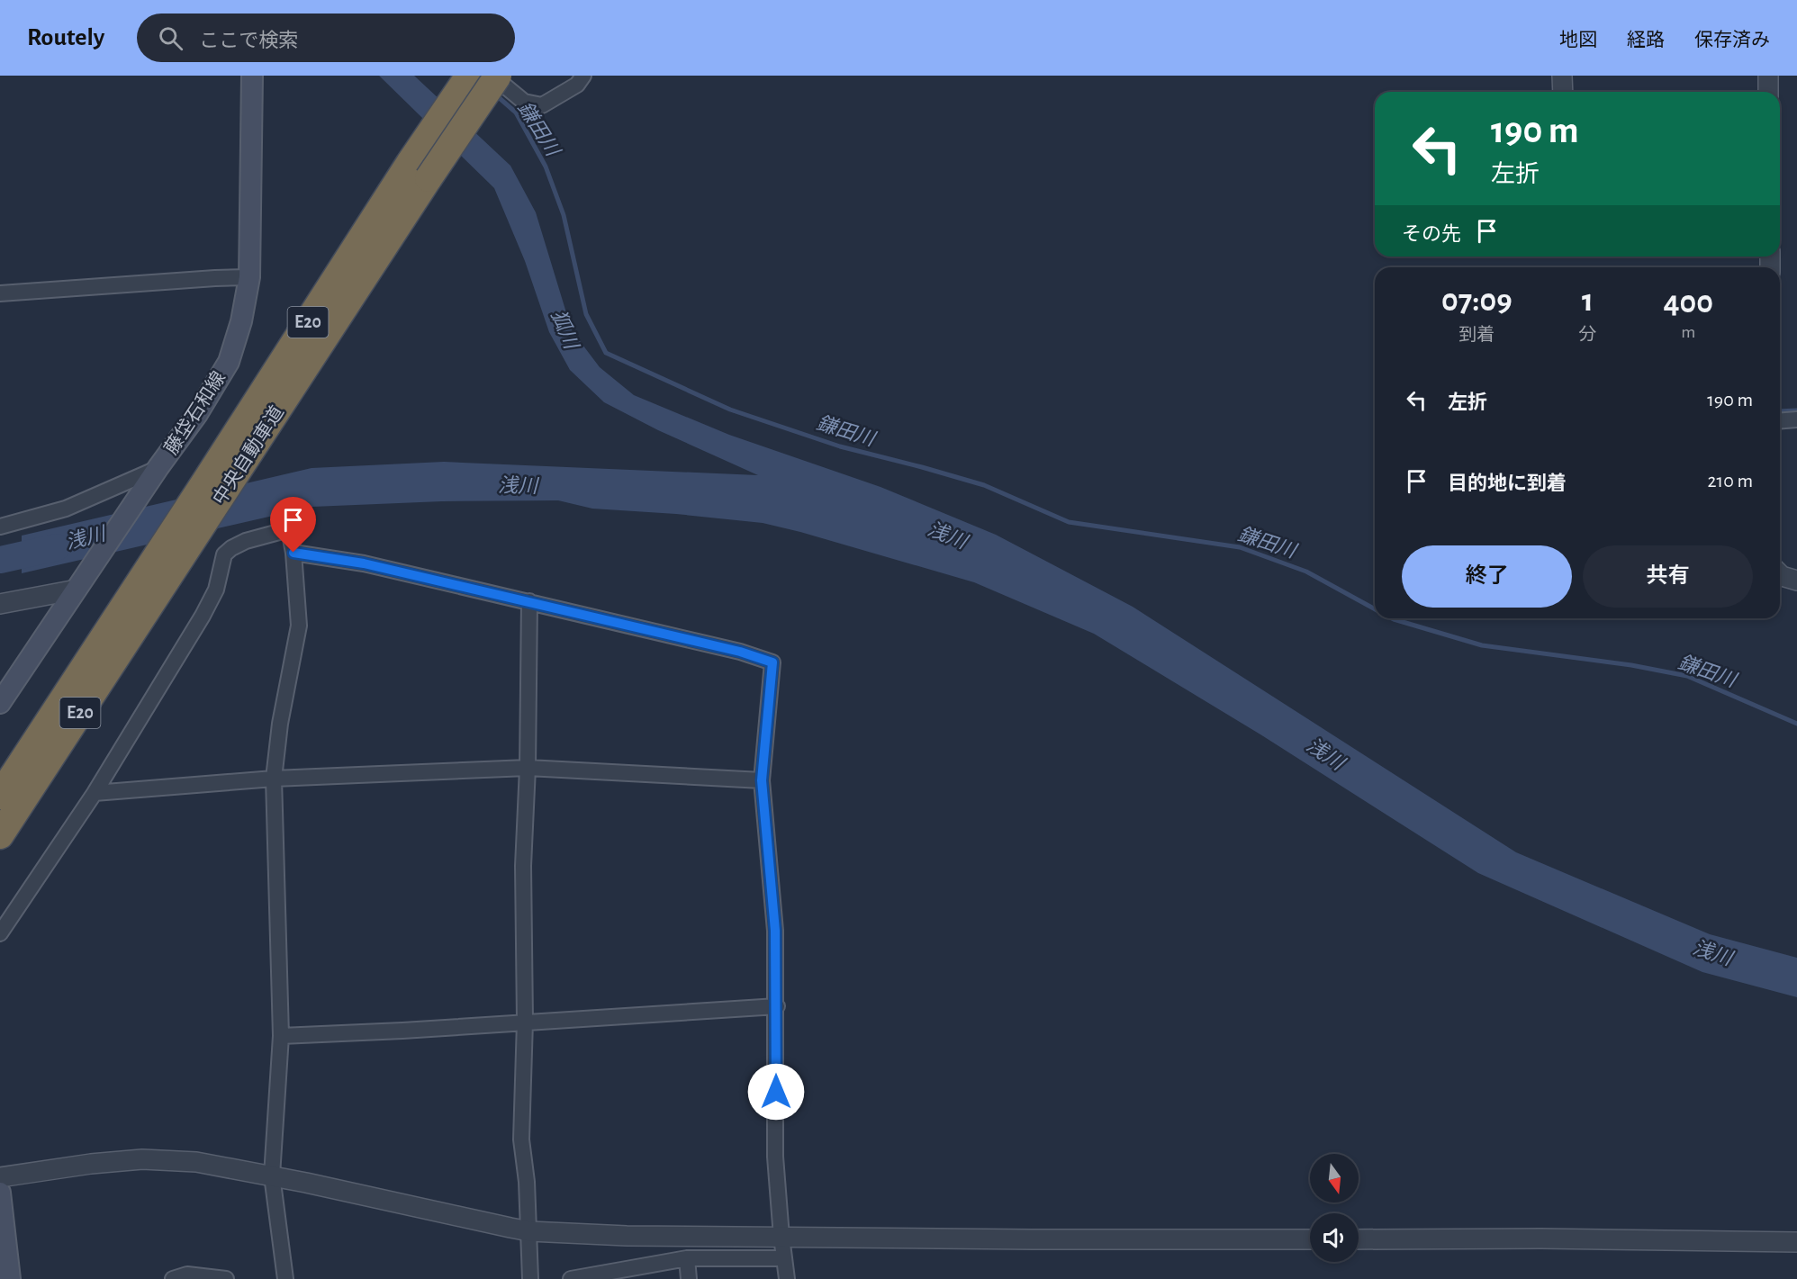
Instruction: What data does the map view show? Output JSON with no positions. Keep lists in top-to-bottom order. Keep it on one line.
{"streets":{"highway":["E20","中央自動車道"],"main road":["藤垈石和線"]},"water":["鎌田川","狐川","浅川"],"north":"bottom","page":{"header":"Routely","search":"ここで検索","nav":["地図","経路","保存済み"],"turn":["190 m","左折"],"then":"その先","eta":["07:09","到着","1","分","400","m"],"list":[{"name":"左折","value":"190 m"},{"name":"目的地に到着","value":"210 m"}],"buttons":["終了","共有"]}}
